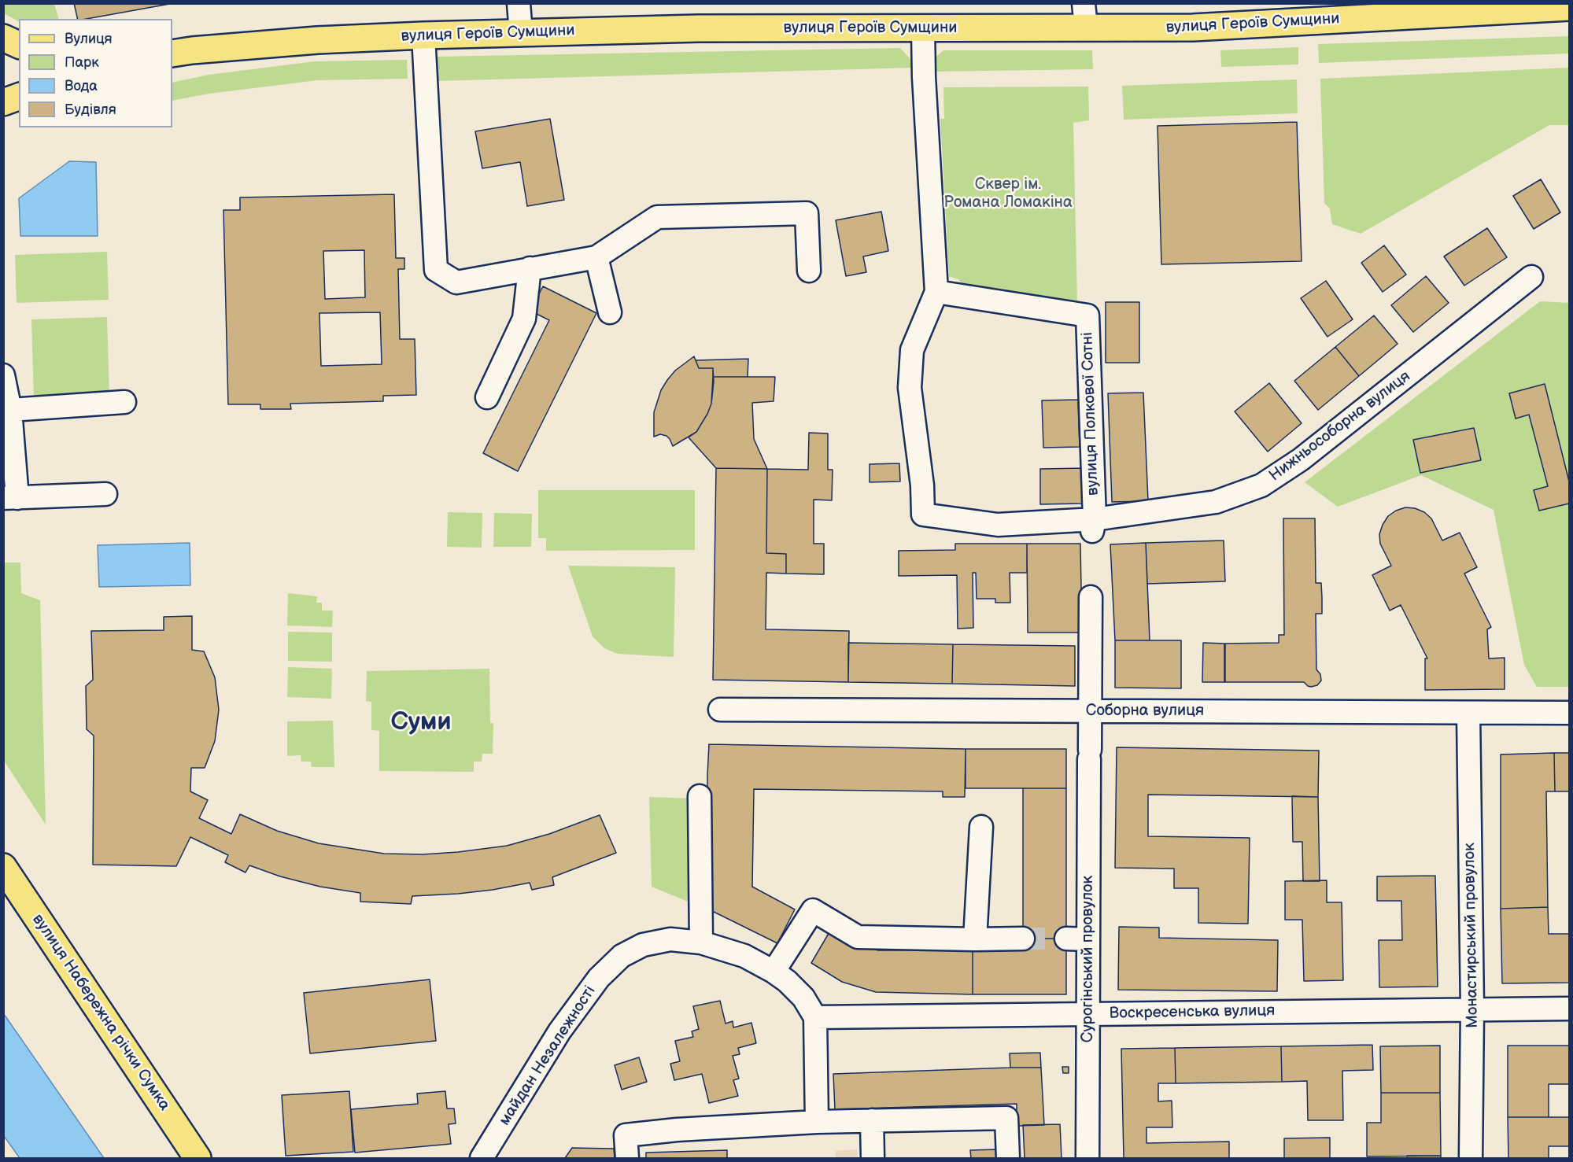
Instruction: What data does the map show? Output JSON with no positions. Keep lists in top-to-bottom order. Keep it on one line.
{"streets":{"main road":["вулиця Героїв Сумщини","вулиця Набережна річки Сумка"],"street":["вулиця Полкової Сотні","Нижньособорна вулиця","Соборна вулиця","Монастирський провулок","Сурогінський провулок","Воскресенська вулиця","майдан Незалежності"]},"crossings":[["вулиця Полкової Сотні","Нижньособорна вулиця"],["Соборна вулиця","Монастирський провулок"],["Соборна вулиця","Сурогінський провулок"],["Монастирський провулок","Воскресенська вулиця"],["Сурогінський провулок","Воскресенська вулиця"],["Воскресенська вулиця","майдан Незалежності"]],"districts":["Суми"],"parks":["Сквер ім. Романа Ломакіна"],"legend":["Вулиця","Парк","Вода","Будівля"]}
